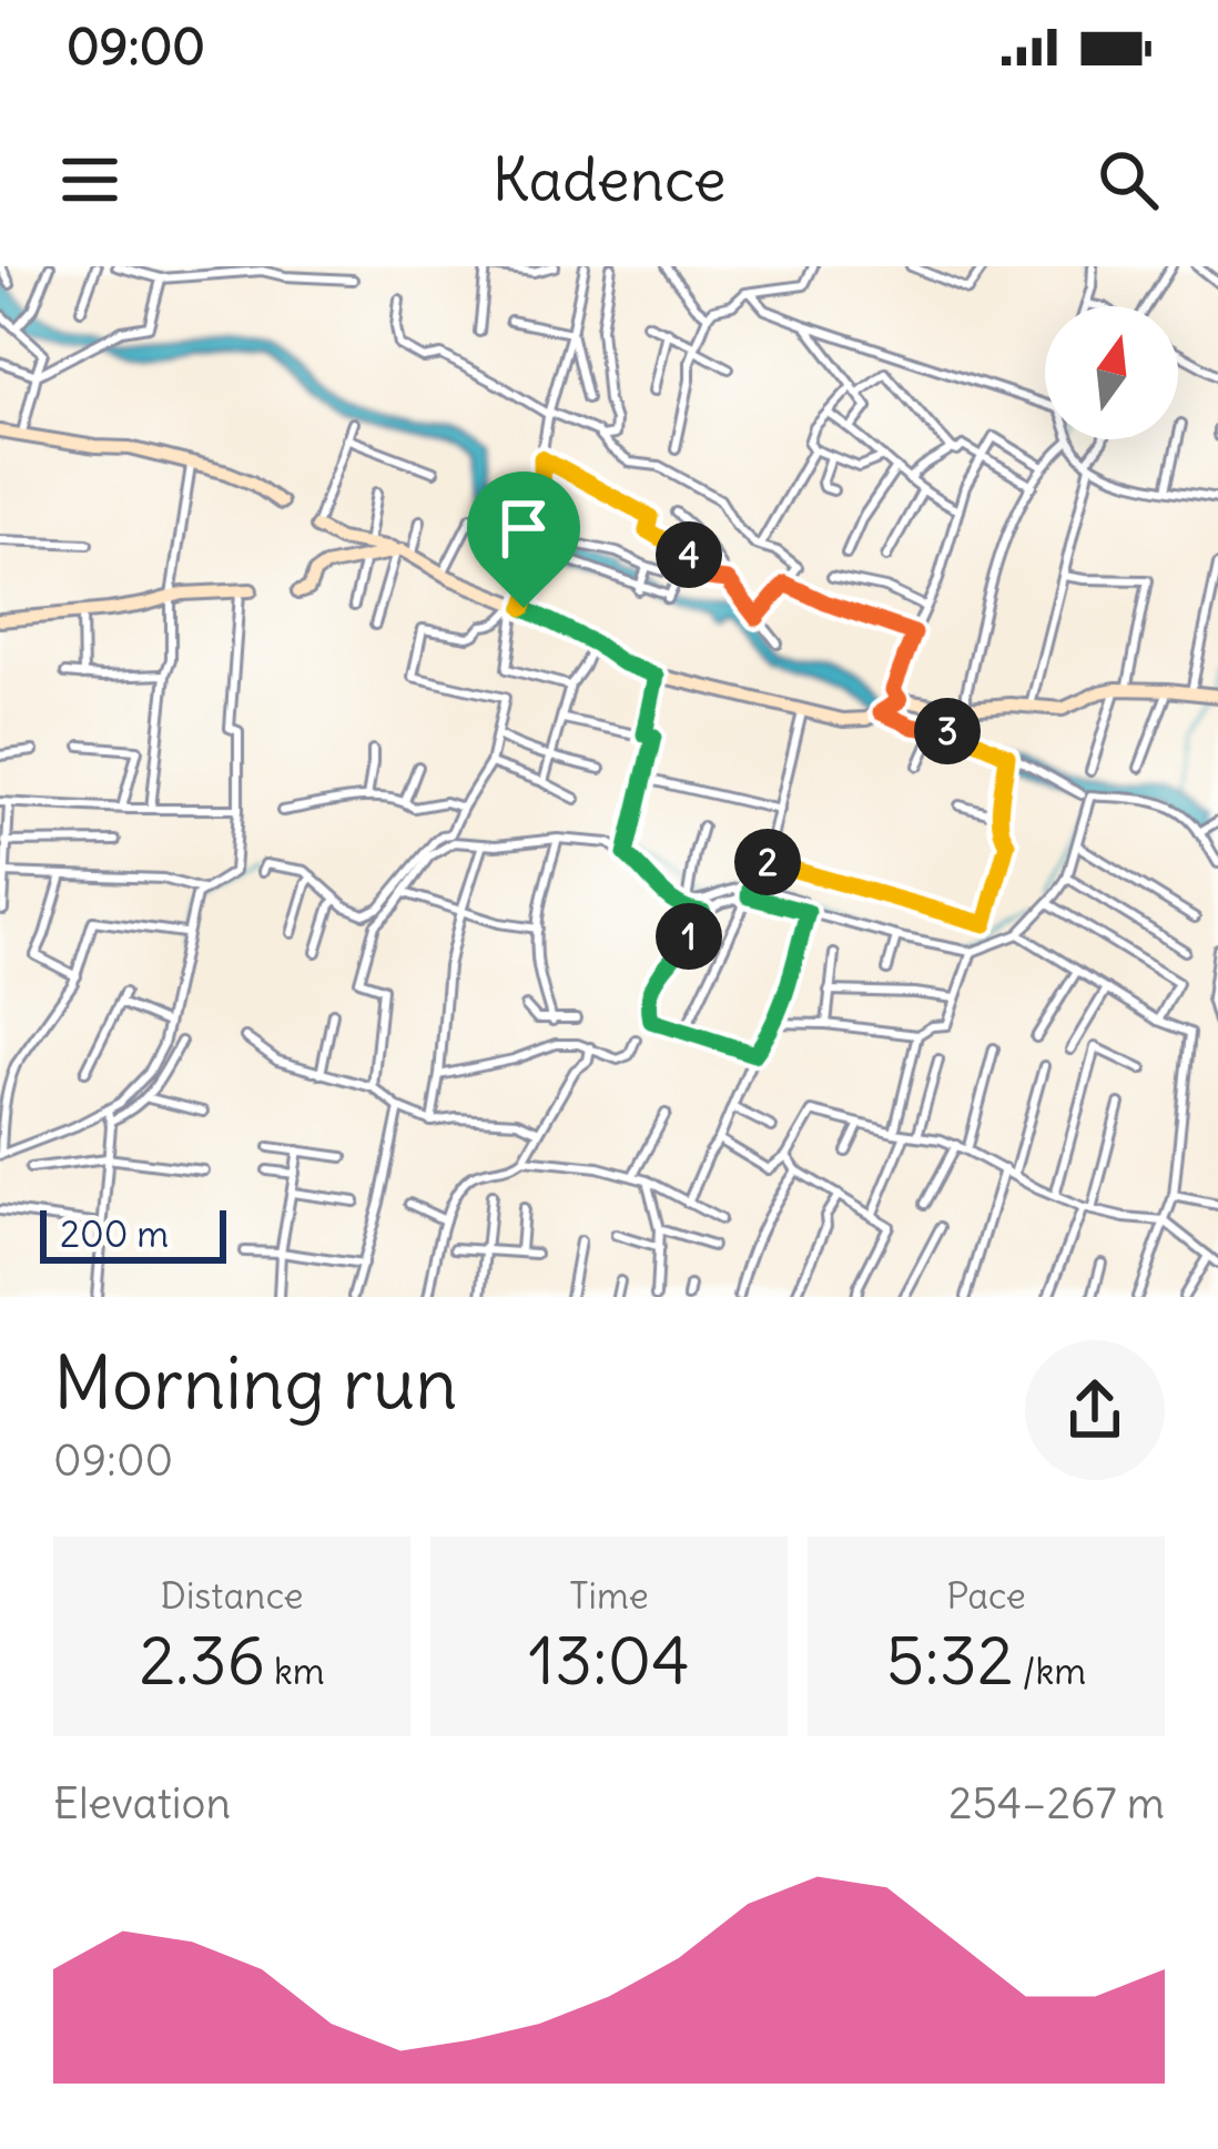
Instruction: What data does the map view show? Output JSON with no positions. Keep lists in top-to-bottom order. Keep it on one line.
{"scale_bar":"200 m","north":"top","page":{"status":"09:00","header":"Kadence","pins":["4","3","2","1"],"scale":"200 m","heading":["Morning run","09:00"],"stats":[["Distance","2.36 km"],["Time","13:04"],["Pace","5:32 /km"]],"chart":["Elevation","254–267 m"]}}
